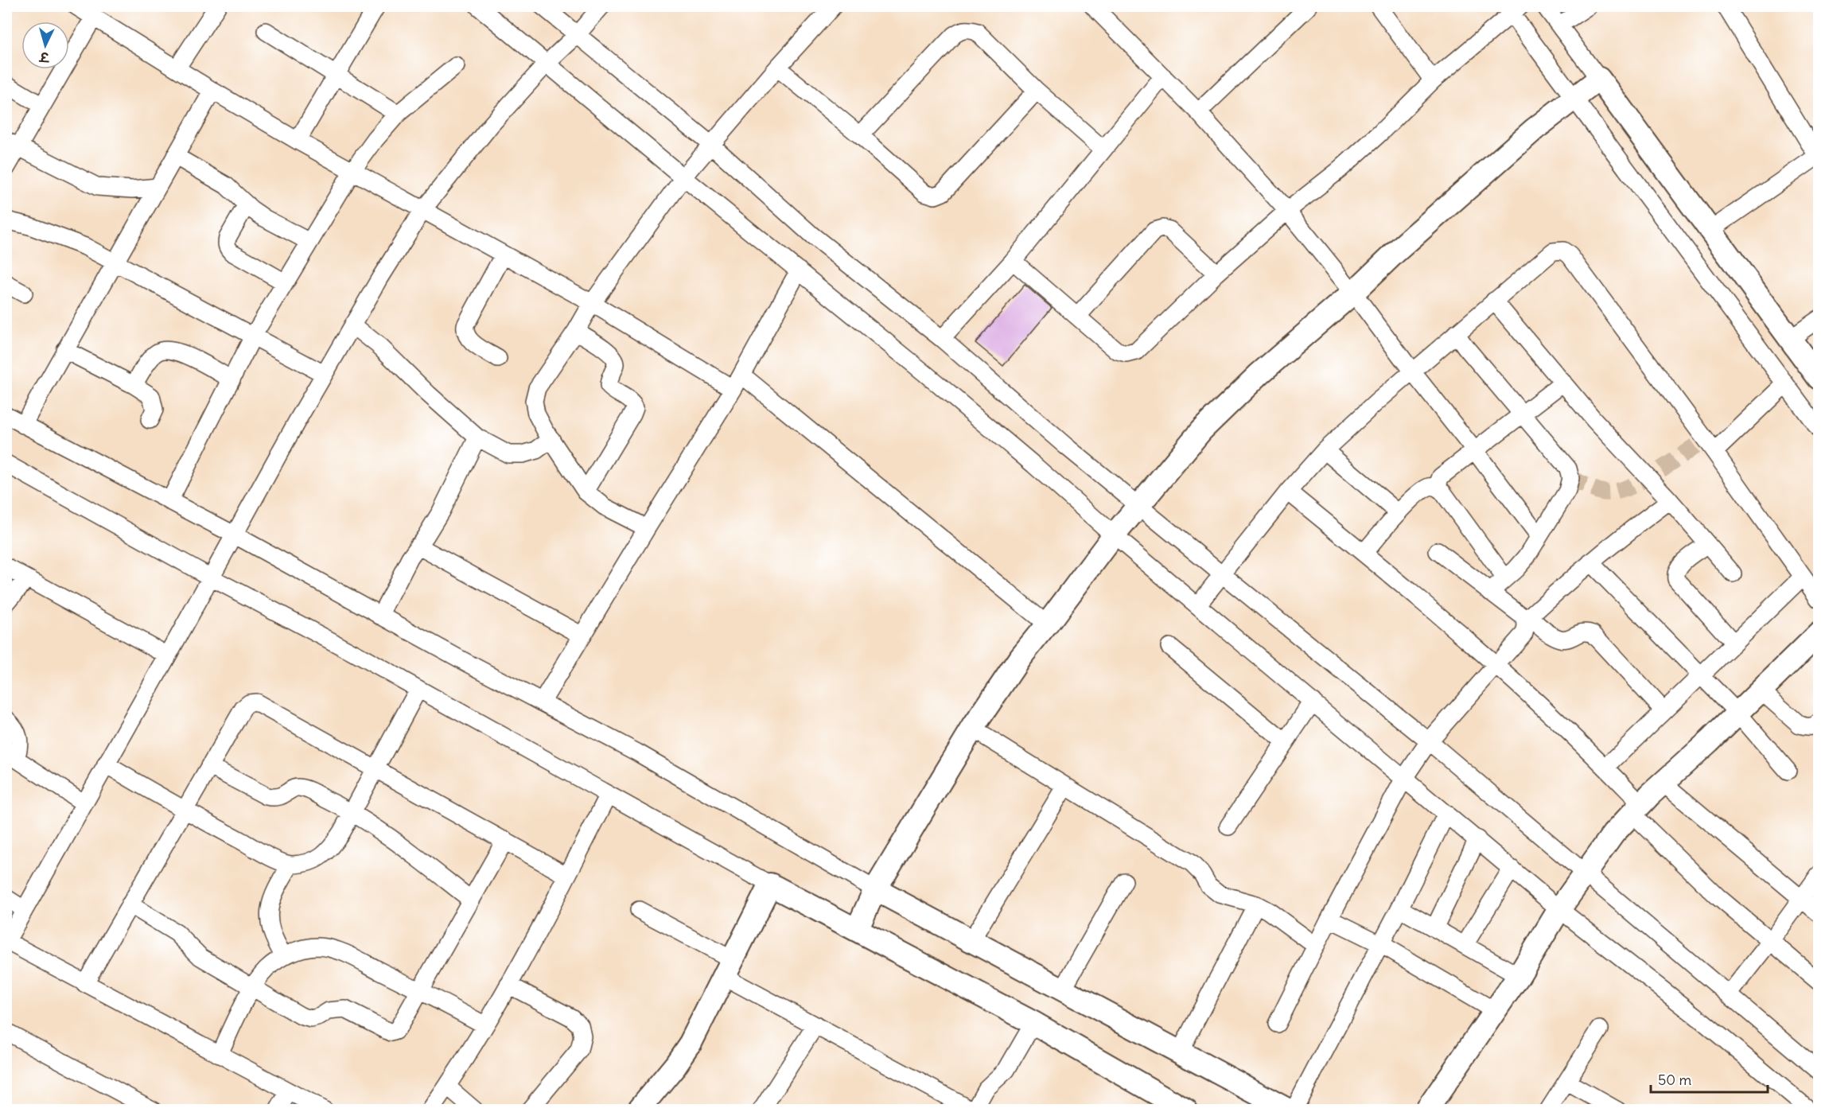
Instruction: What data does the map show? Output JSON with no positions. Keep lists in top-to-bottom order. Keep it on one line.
{"scale_bar":"50 m","north":"bottom"}
